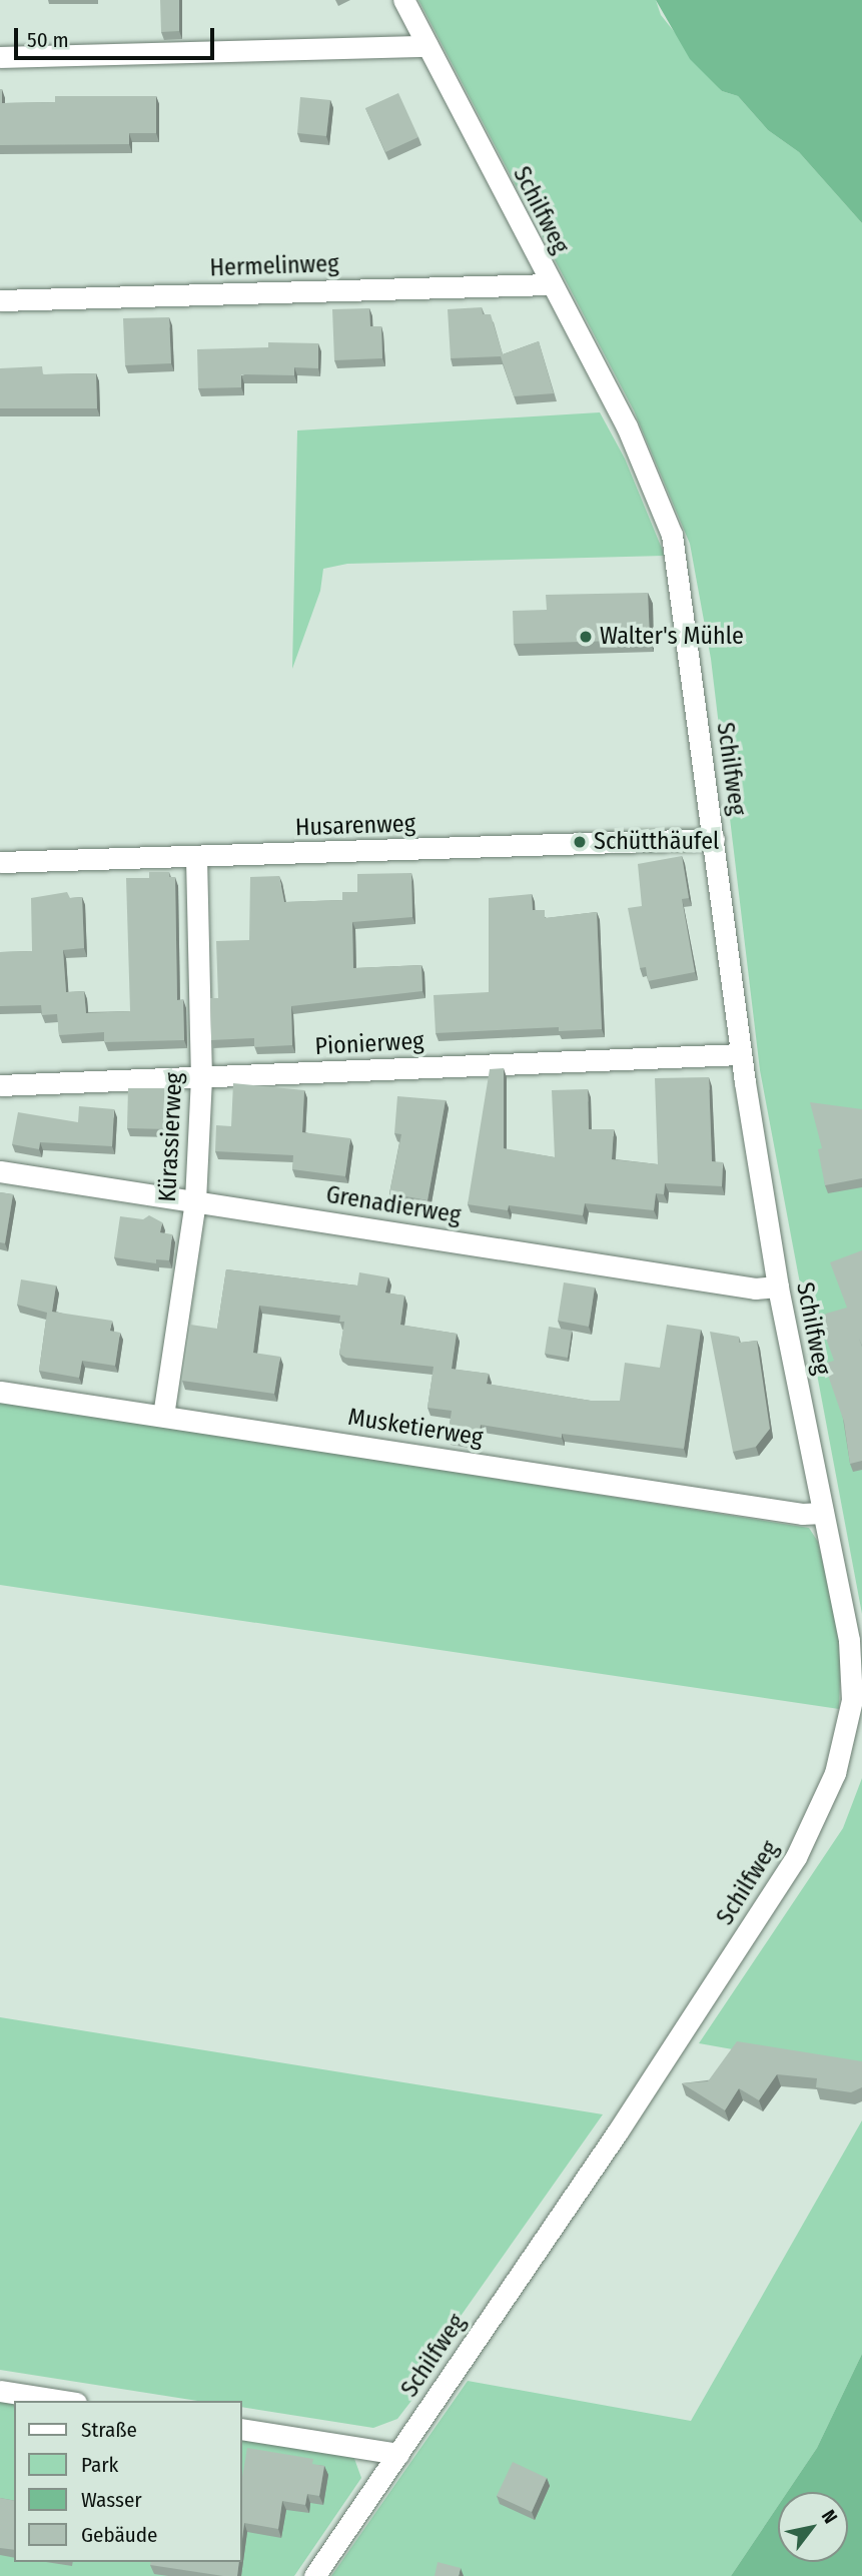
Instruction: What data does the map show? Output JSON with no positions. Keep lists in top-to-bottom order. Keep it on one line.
{"streets":{"street":["Schilfweg","Hermelinweg","Husarenweg","Pionierweg","Kürassierweg","Grenadierweg","Musketierweg"]},"crossings":[["Schilfweg","Hermelinweg"],["Schilfweg","Husarenweg"],["Schilfweg","Pionierweg"],["Schilfweg","Grenadierweg"],["Schilfweg","Musketierweg"],["Husarenweg","Kürassierweg"],["Pionierweg","Kürassierweg"],["Kürassierweg","Grenadierweg"],["Kürassierweg","Musketierweg"]],"places":["Walter's Mühle","Schütthäufel"],"legend":["Straße","Park","Wasser","Gebäude"],"scale_bar":"50 m","north":"top right"}
